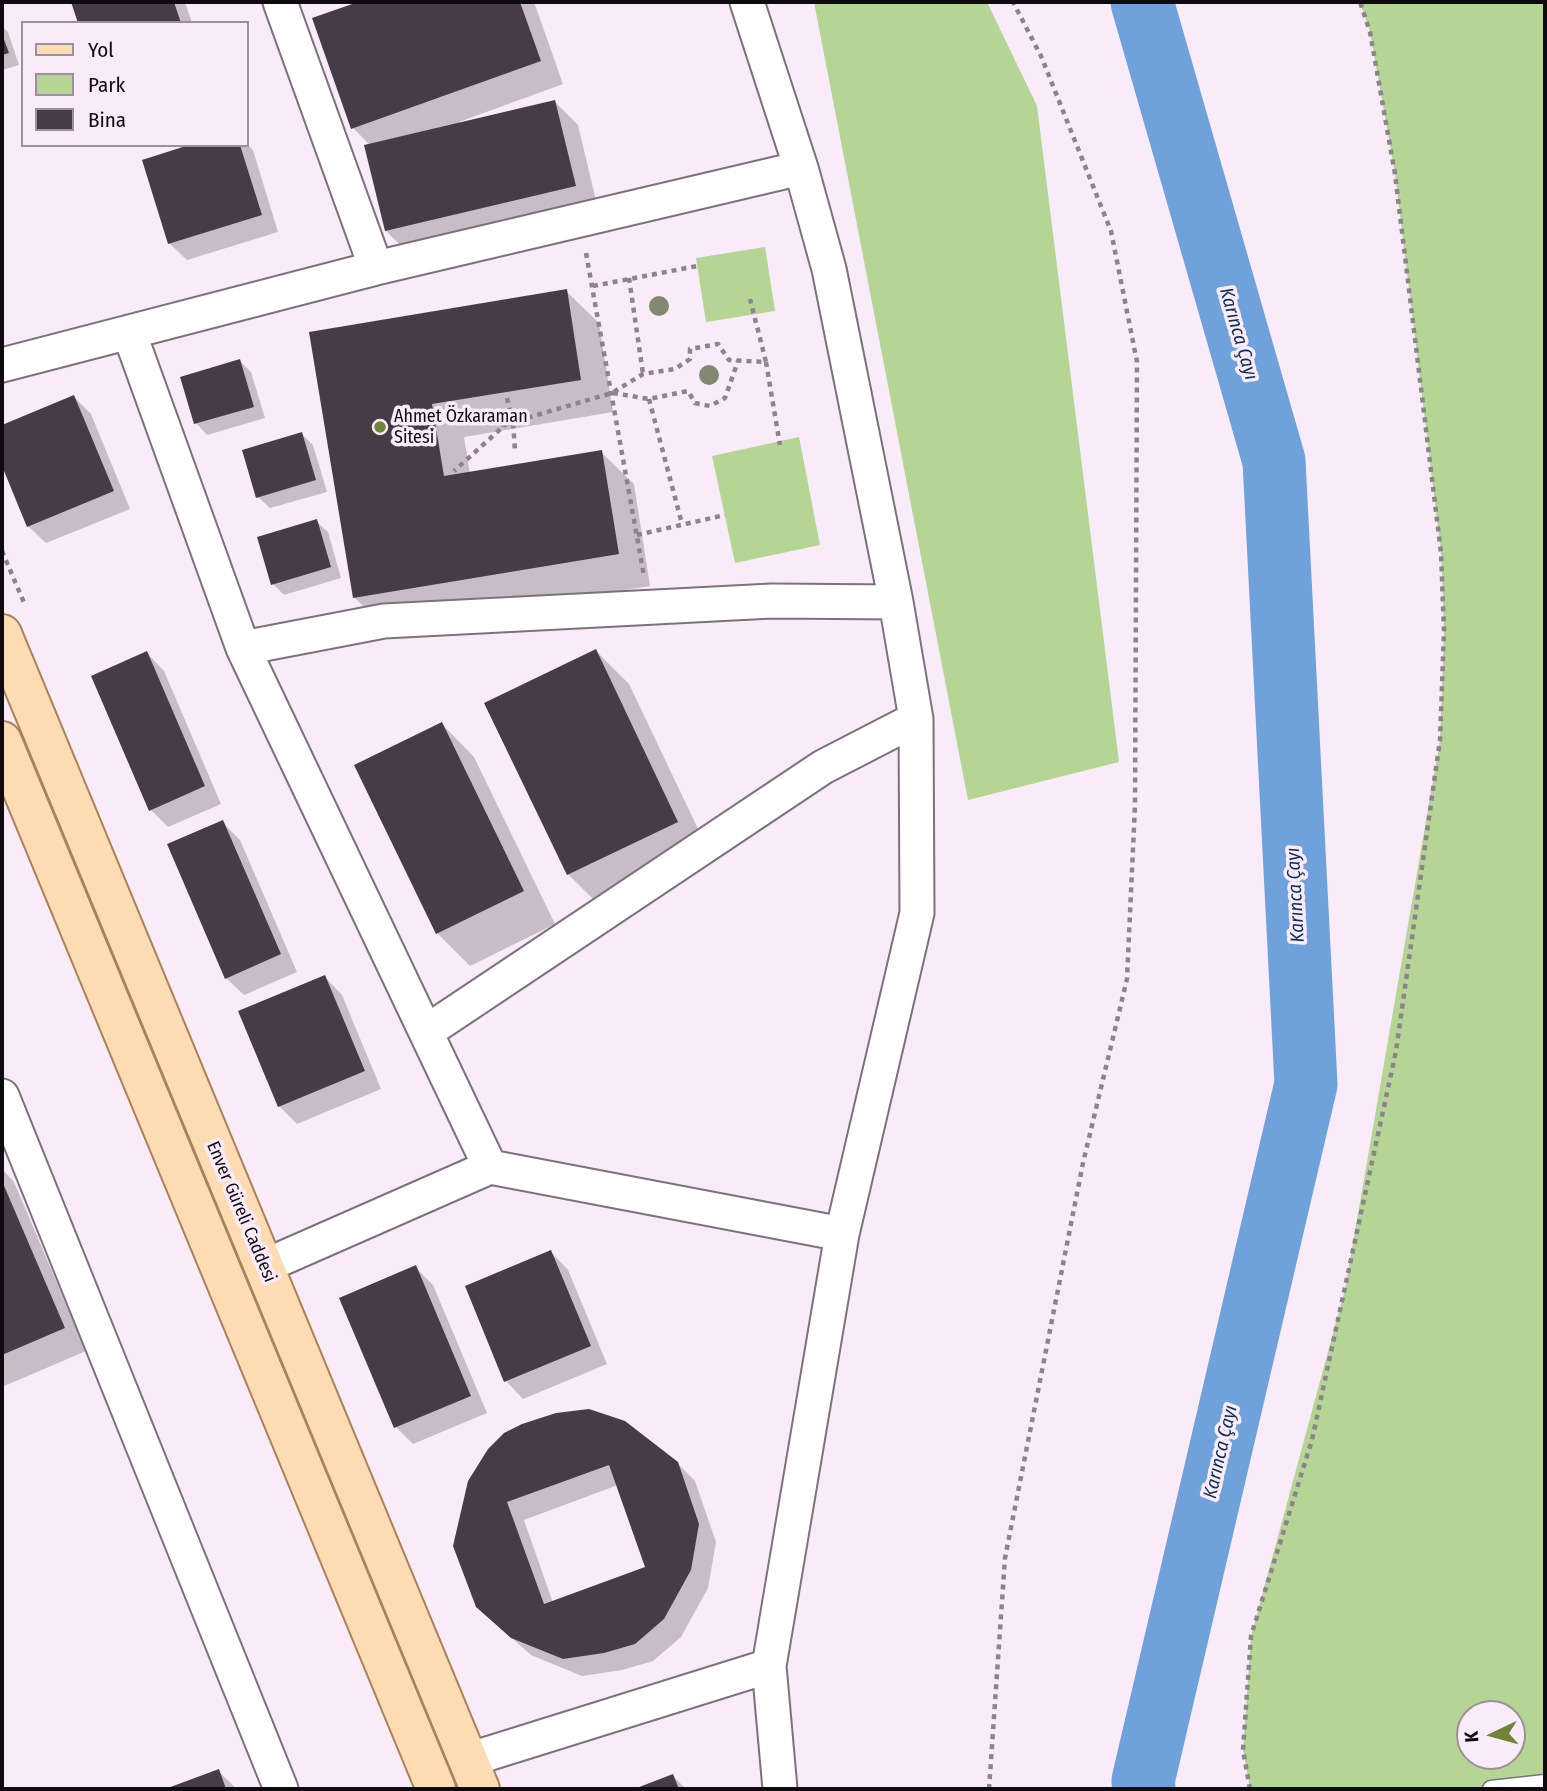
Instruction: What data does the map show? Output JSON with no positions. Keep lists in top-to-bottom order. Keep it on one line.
{"streets":{"main road":["Enver Güreli Caddesi"]},"water":["Karınca Çayı"],"places":["Ahmet Özkaraman Sitesi"],"legend":["Yol","Park","Bina"],"north":"left"}
